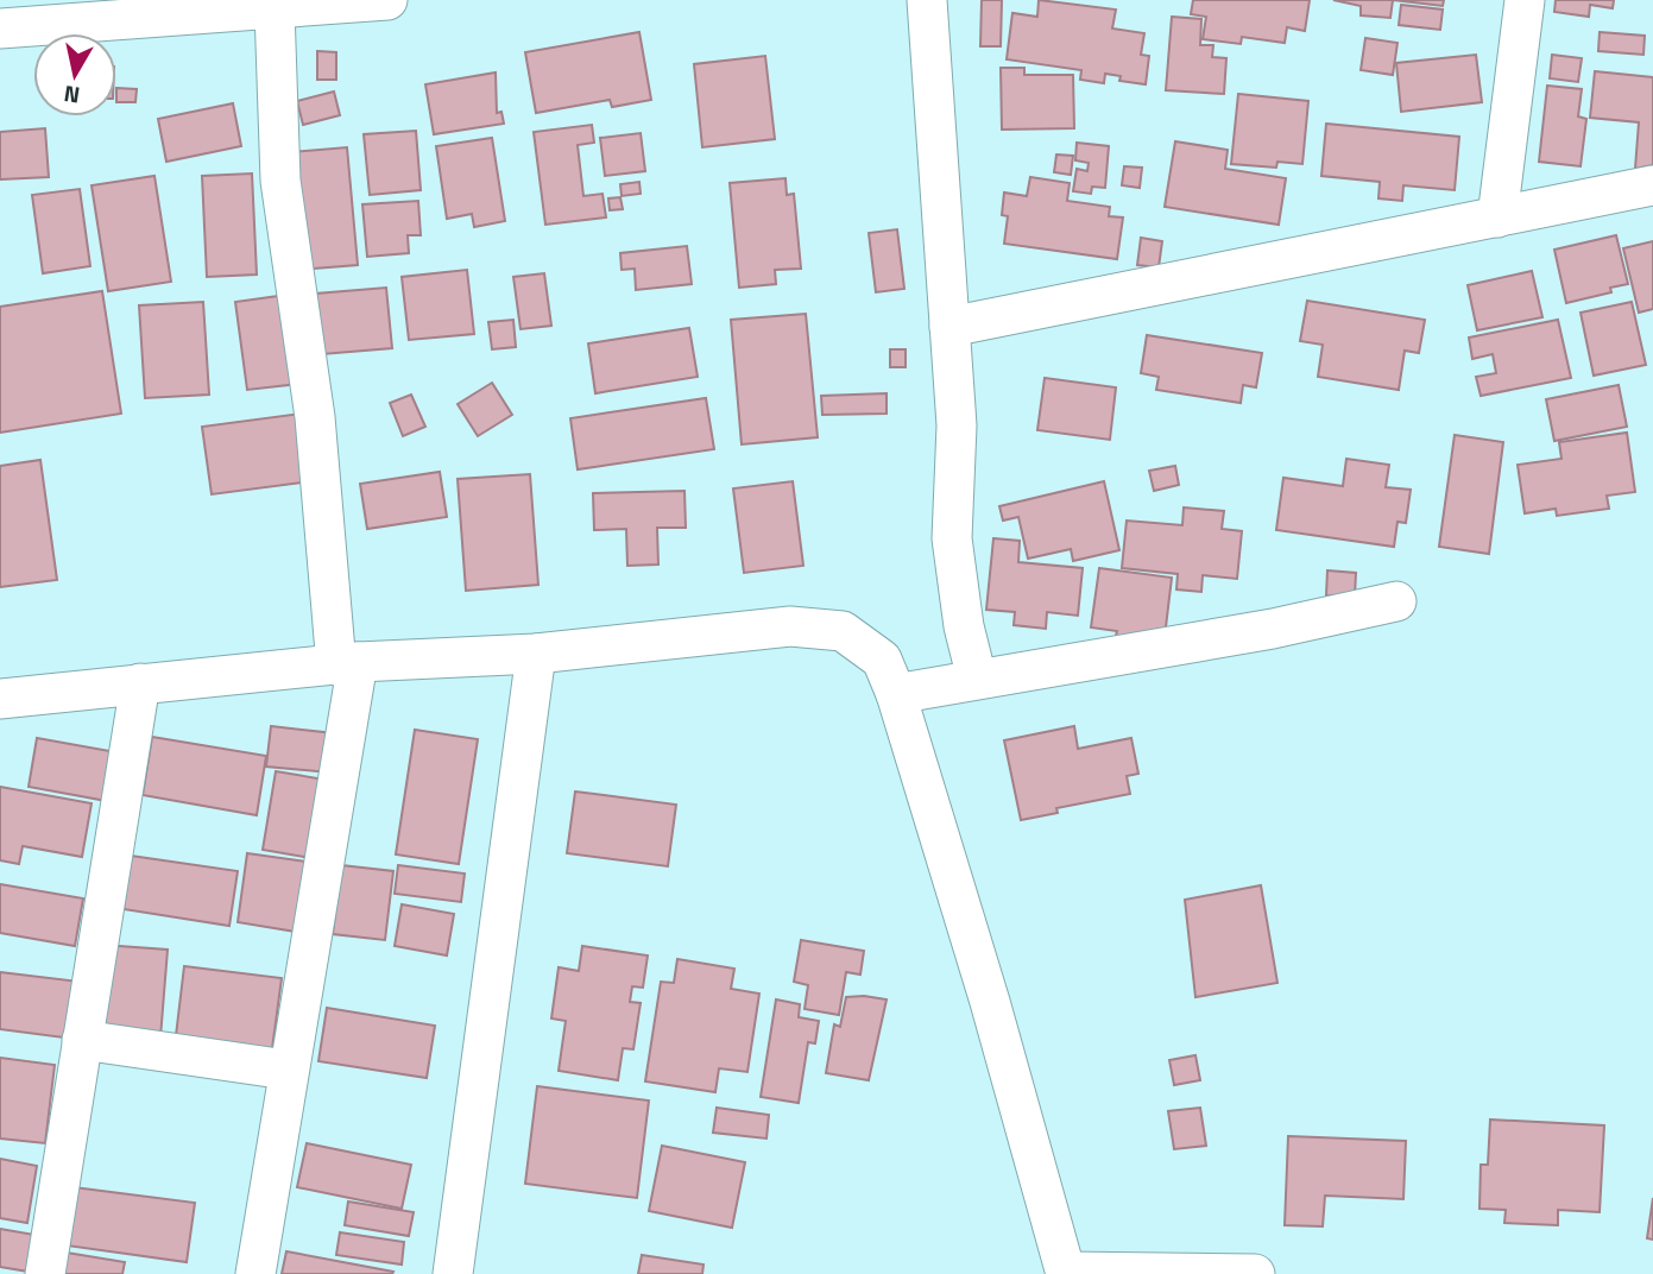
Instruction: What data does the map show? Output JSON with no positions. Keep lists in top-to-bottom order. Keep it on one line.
{"north":"bottom"}
